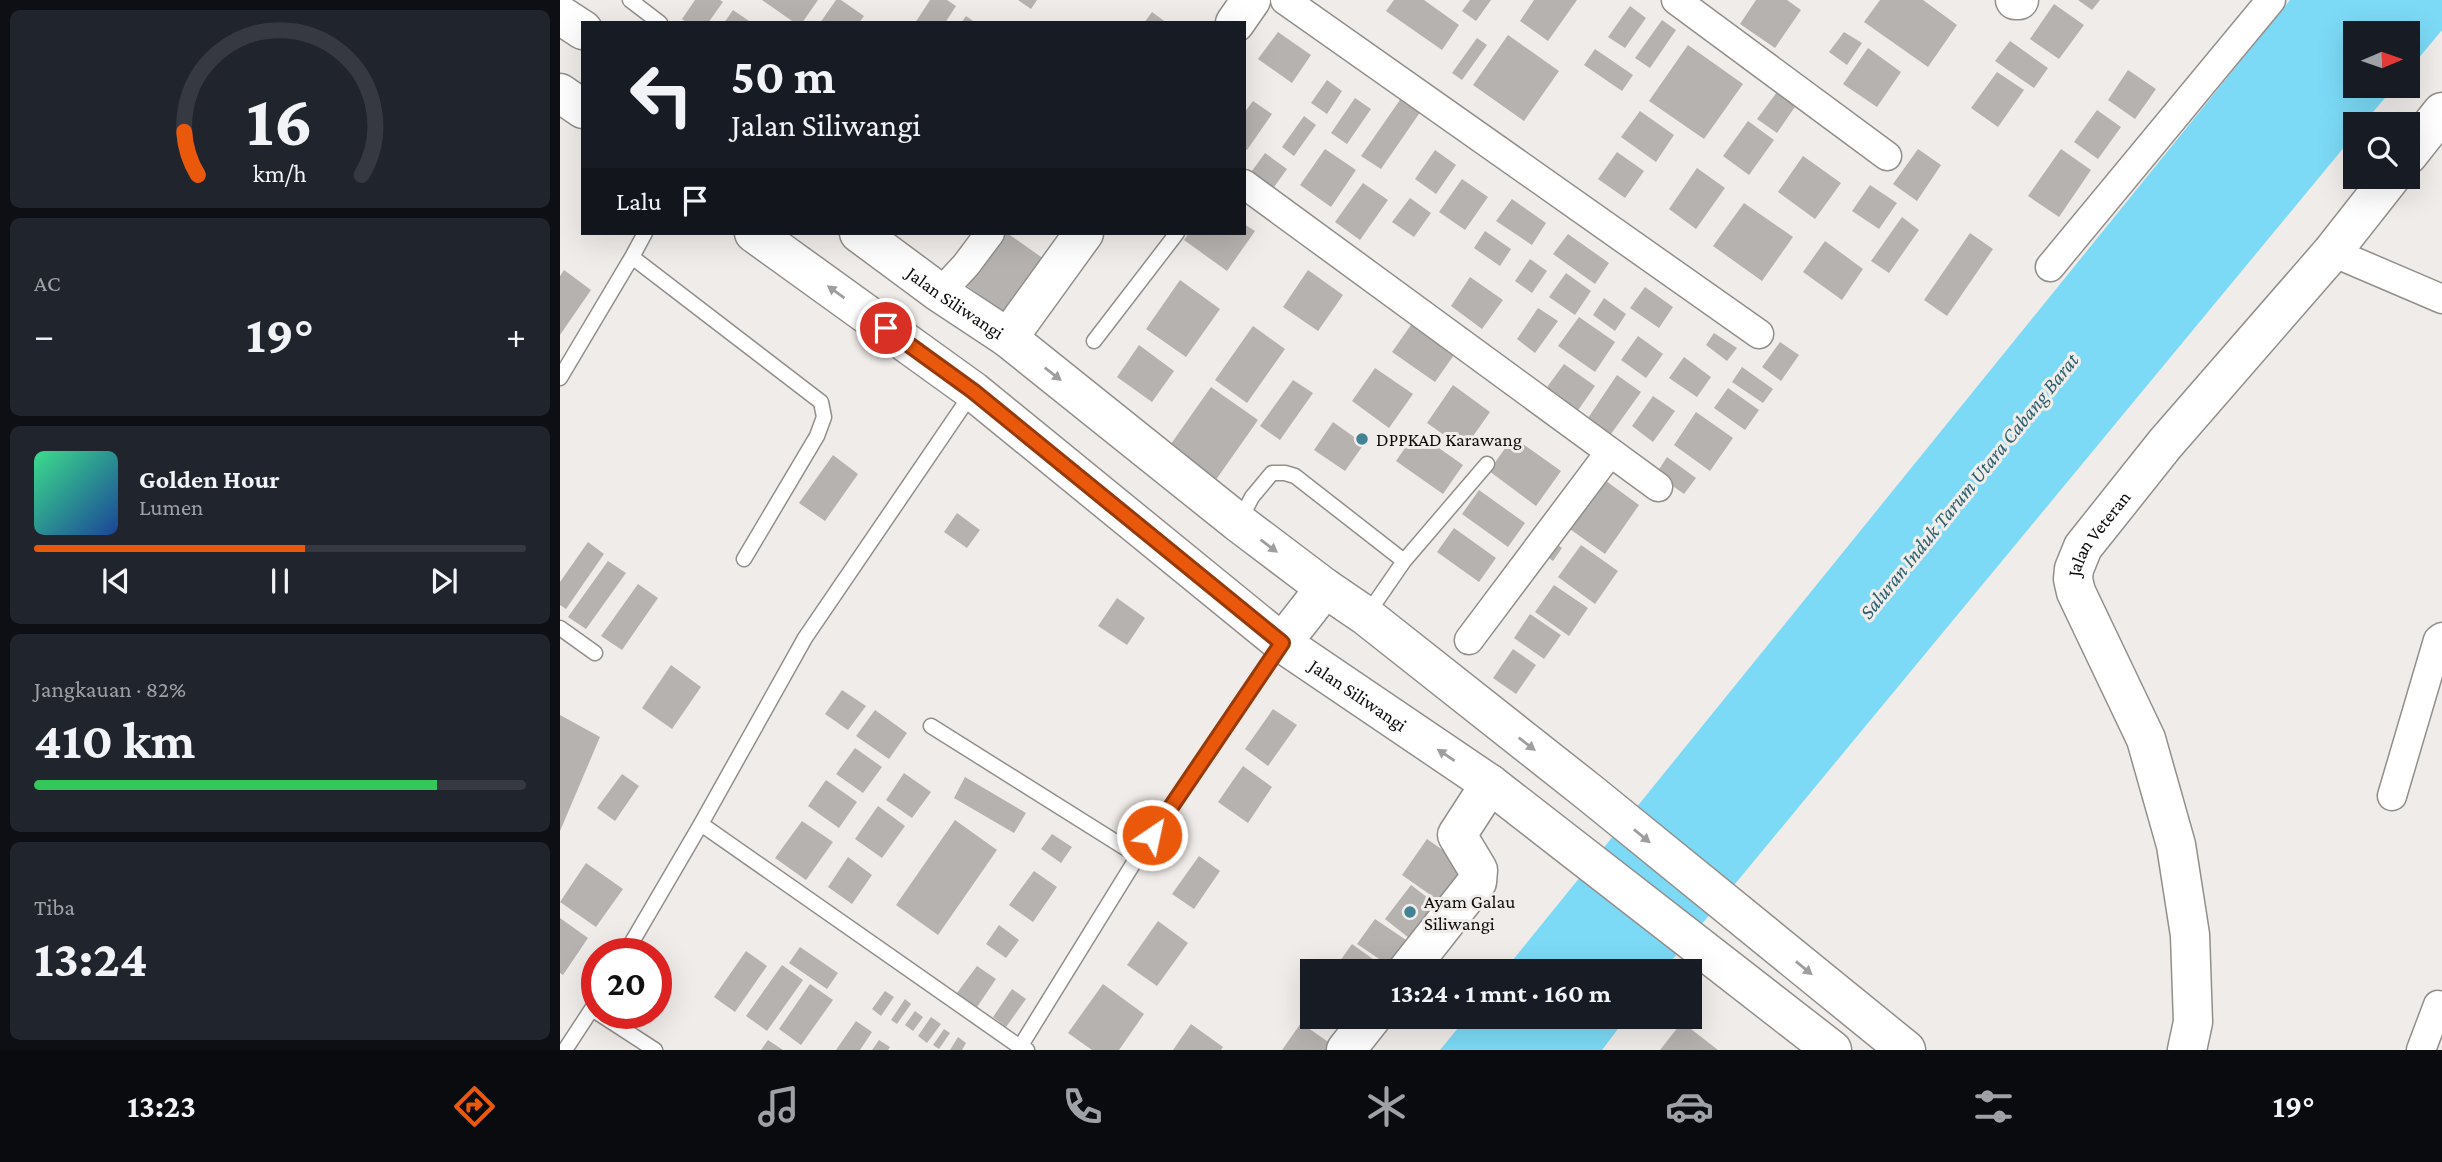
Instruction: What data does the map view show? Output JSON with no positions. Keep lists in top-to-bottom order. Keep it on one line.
{"streets":{"main road":["Jalan Siliwangi","Jalan Veteran"]},"water":["Saluran Induk Tarum Utara Cabang Barat"],"places":["DPPKAD Karawang","Ayam Galau Siliwangi"],"north":"right","page":{"turn":["50 m","Jalan Siliwangi"],"then":"Lalu","tile":["AC",["Jangkauan · 82%","410 km"],["Tiba","13:24"]],"heat":["−","19°","+"],"song":["Golden Hour","Lumen"],"limit":"20","trip":"13:24 · 1 mnt · 160 m","tabs":["13:23","19°"],"gauge":["16","km/h"]}}
